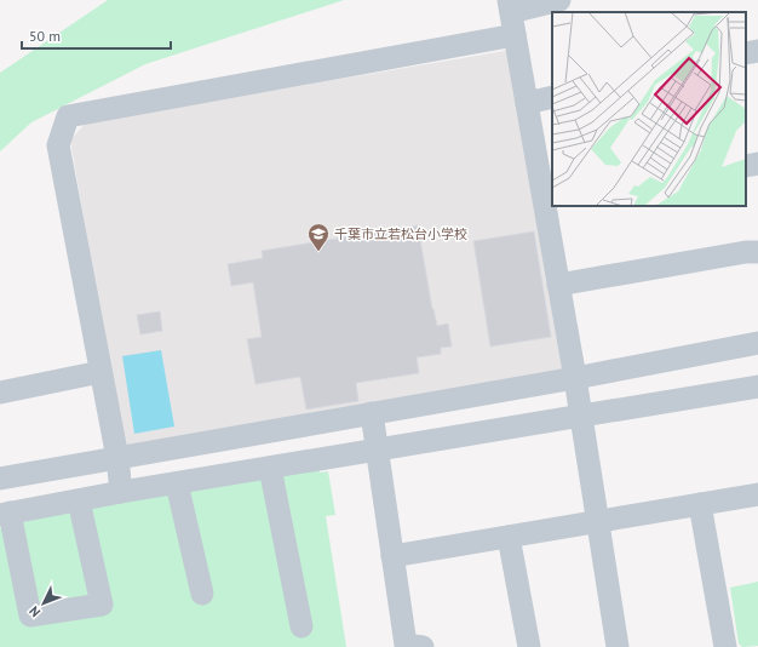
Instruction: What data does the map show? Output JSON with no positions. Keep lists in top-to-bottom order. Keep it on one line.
{"places":{"school or university":["千葉市立若松台小学校"]},"scale_bar":"50 m","north":"bottom left"}
